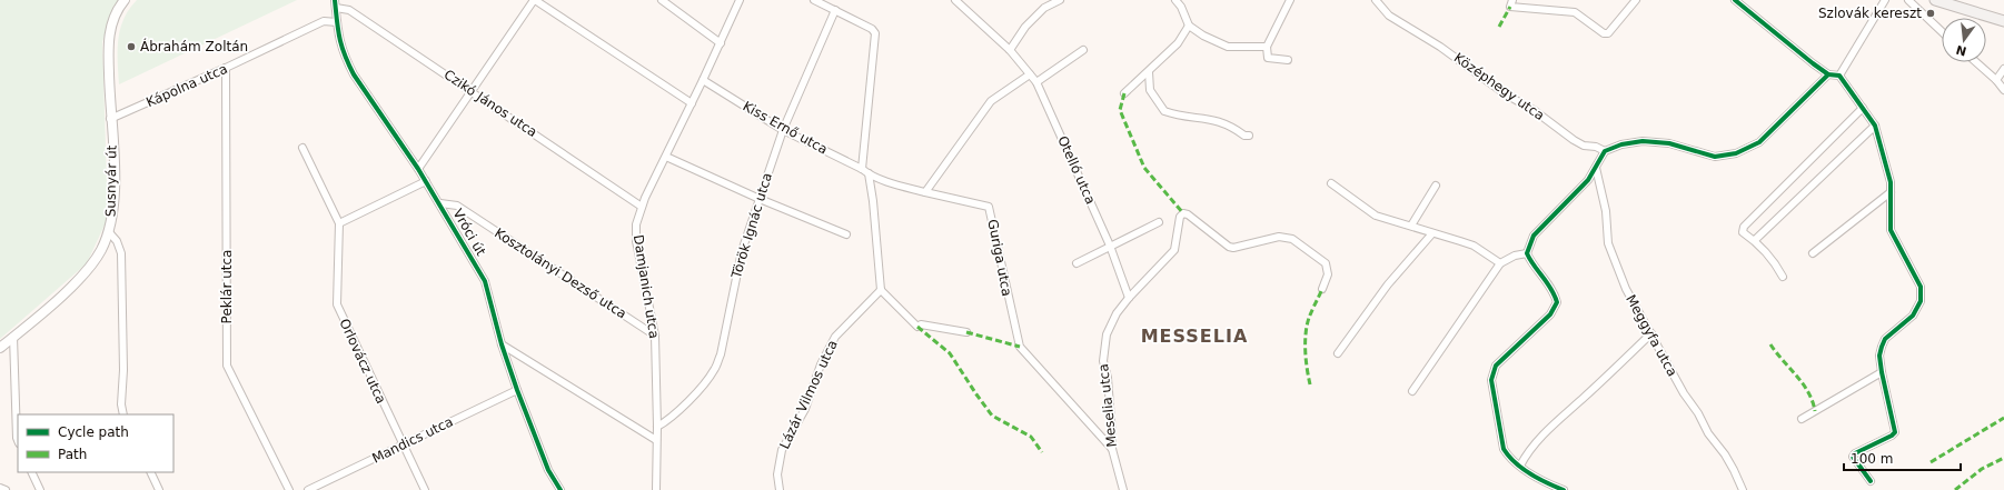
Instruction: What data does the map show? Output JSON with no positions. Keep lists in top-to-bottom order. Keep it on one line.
{"streets":{"street":["Kápolna utca","Középhegy utca","Czikó János utca","Kiss Ernő utca","Otelló utca","Susnyár út","Török Ignác utca","Vróci út","Guriga utca","Kosztolányi Dezső utca","Peklár utca","Damjanich utca","Meggyfa utca","Orlovácz utca","Lázár Vilmos utca","Meselia utca","Mandics utca"]},"crossings":[["Kápolna utca","Susnyár út"],["Kápolna utca","Vróci út"],["Kápolna utca","Peklár utca"],["Czikó János utca","Vróci út"],["Czikó János utca","Damjanich utca"],["Kiss Ernő utca","Török Ignác utca"],["Kiss Ernő utca","Guriga utca"],["Kiss Ernő utca","Damjanich utca"],["Otelló utca","Meselia utca"],["Török Ignác utca","Damjanich utca"],["Vróci út","Kosztolányi Dezső utca"],["Vróci út","Mandics utca"],["Guriga utca","Meselia utca"],["Kosztolányi Dezső utca","Damjanich utca"],["Orlovácz utca","Mandics utca"]],"districts":["MESSELIA"],"places":["Szlovák kereszt","Ábrahám Zoltán"],"legend":["Cycle path","Path"],"scale_bar":"100 m","north":"bottom"}
